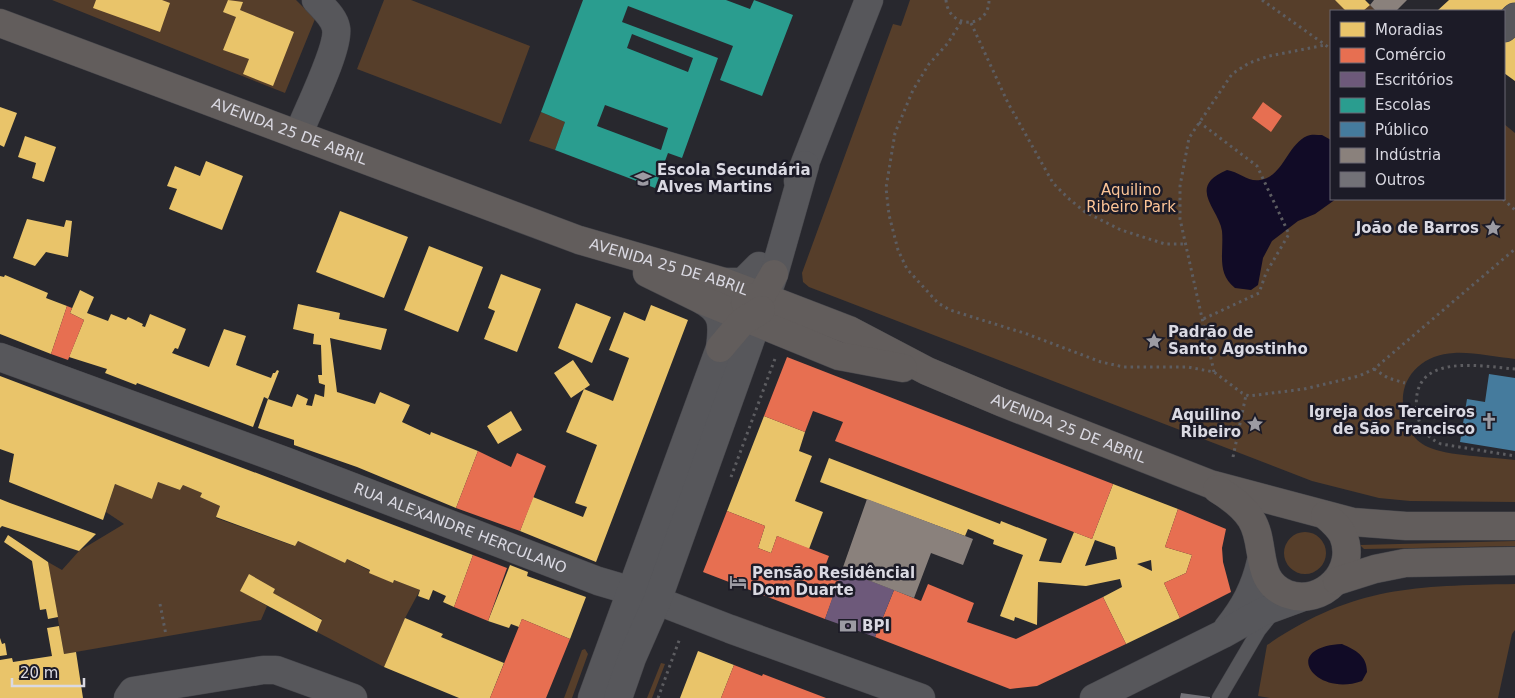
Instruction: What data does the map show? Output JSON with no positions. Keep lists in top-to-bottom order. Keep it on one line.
{"streets":{"main road":["AVENIDA 25 DE ABRIL","RUA ALEXANDRE HERCULANO"]},"parks":["Aquilino Ribeiro Park"],"places":{"school or university":["Escola Secundária Alves Martins"],"place":["João de Barros","Padrão de Santo Agostinho","Aquilino Ribeiro"],"church":["Igreja dos Terceiros de São Francisco"],"hotel":["Pensão Residêncial Dom Duarte"],"bank":["BPI"]},"legend":["Moradias","Comércio","Escritórios","Escolas","Público","Indústria","Outros"],"scale_bar":"20 m"}
